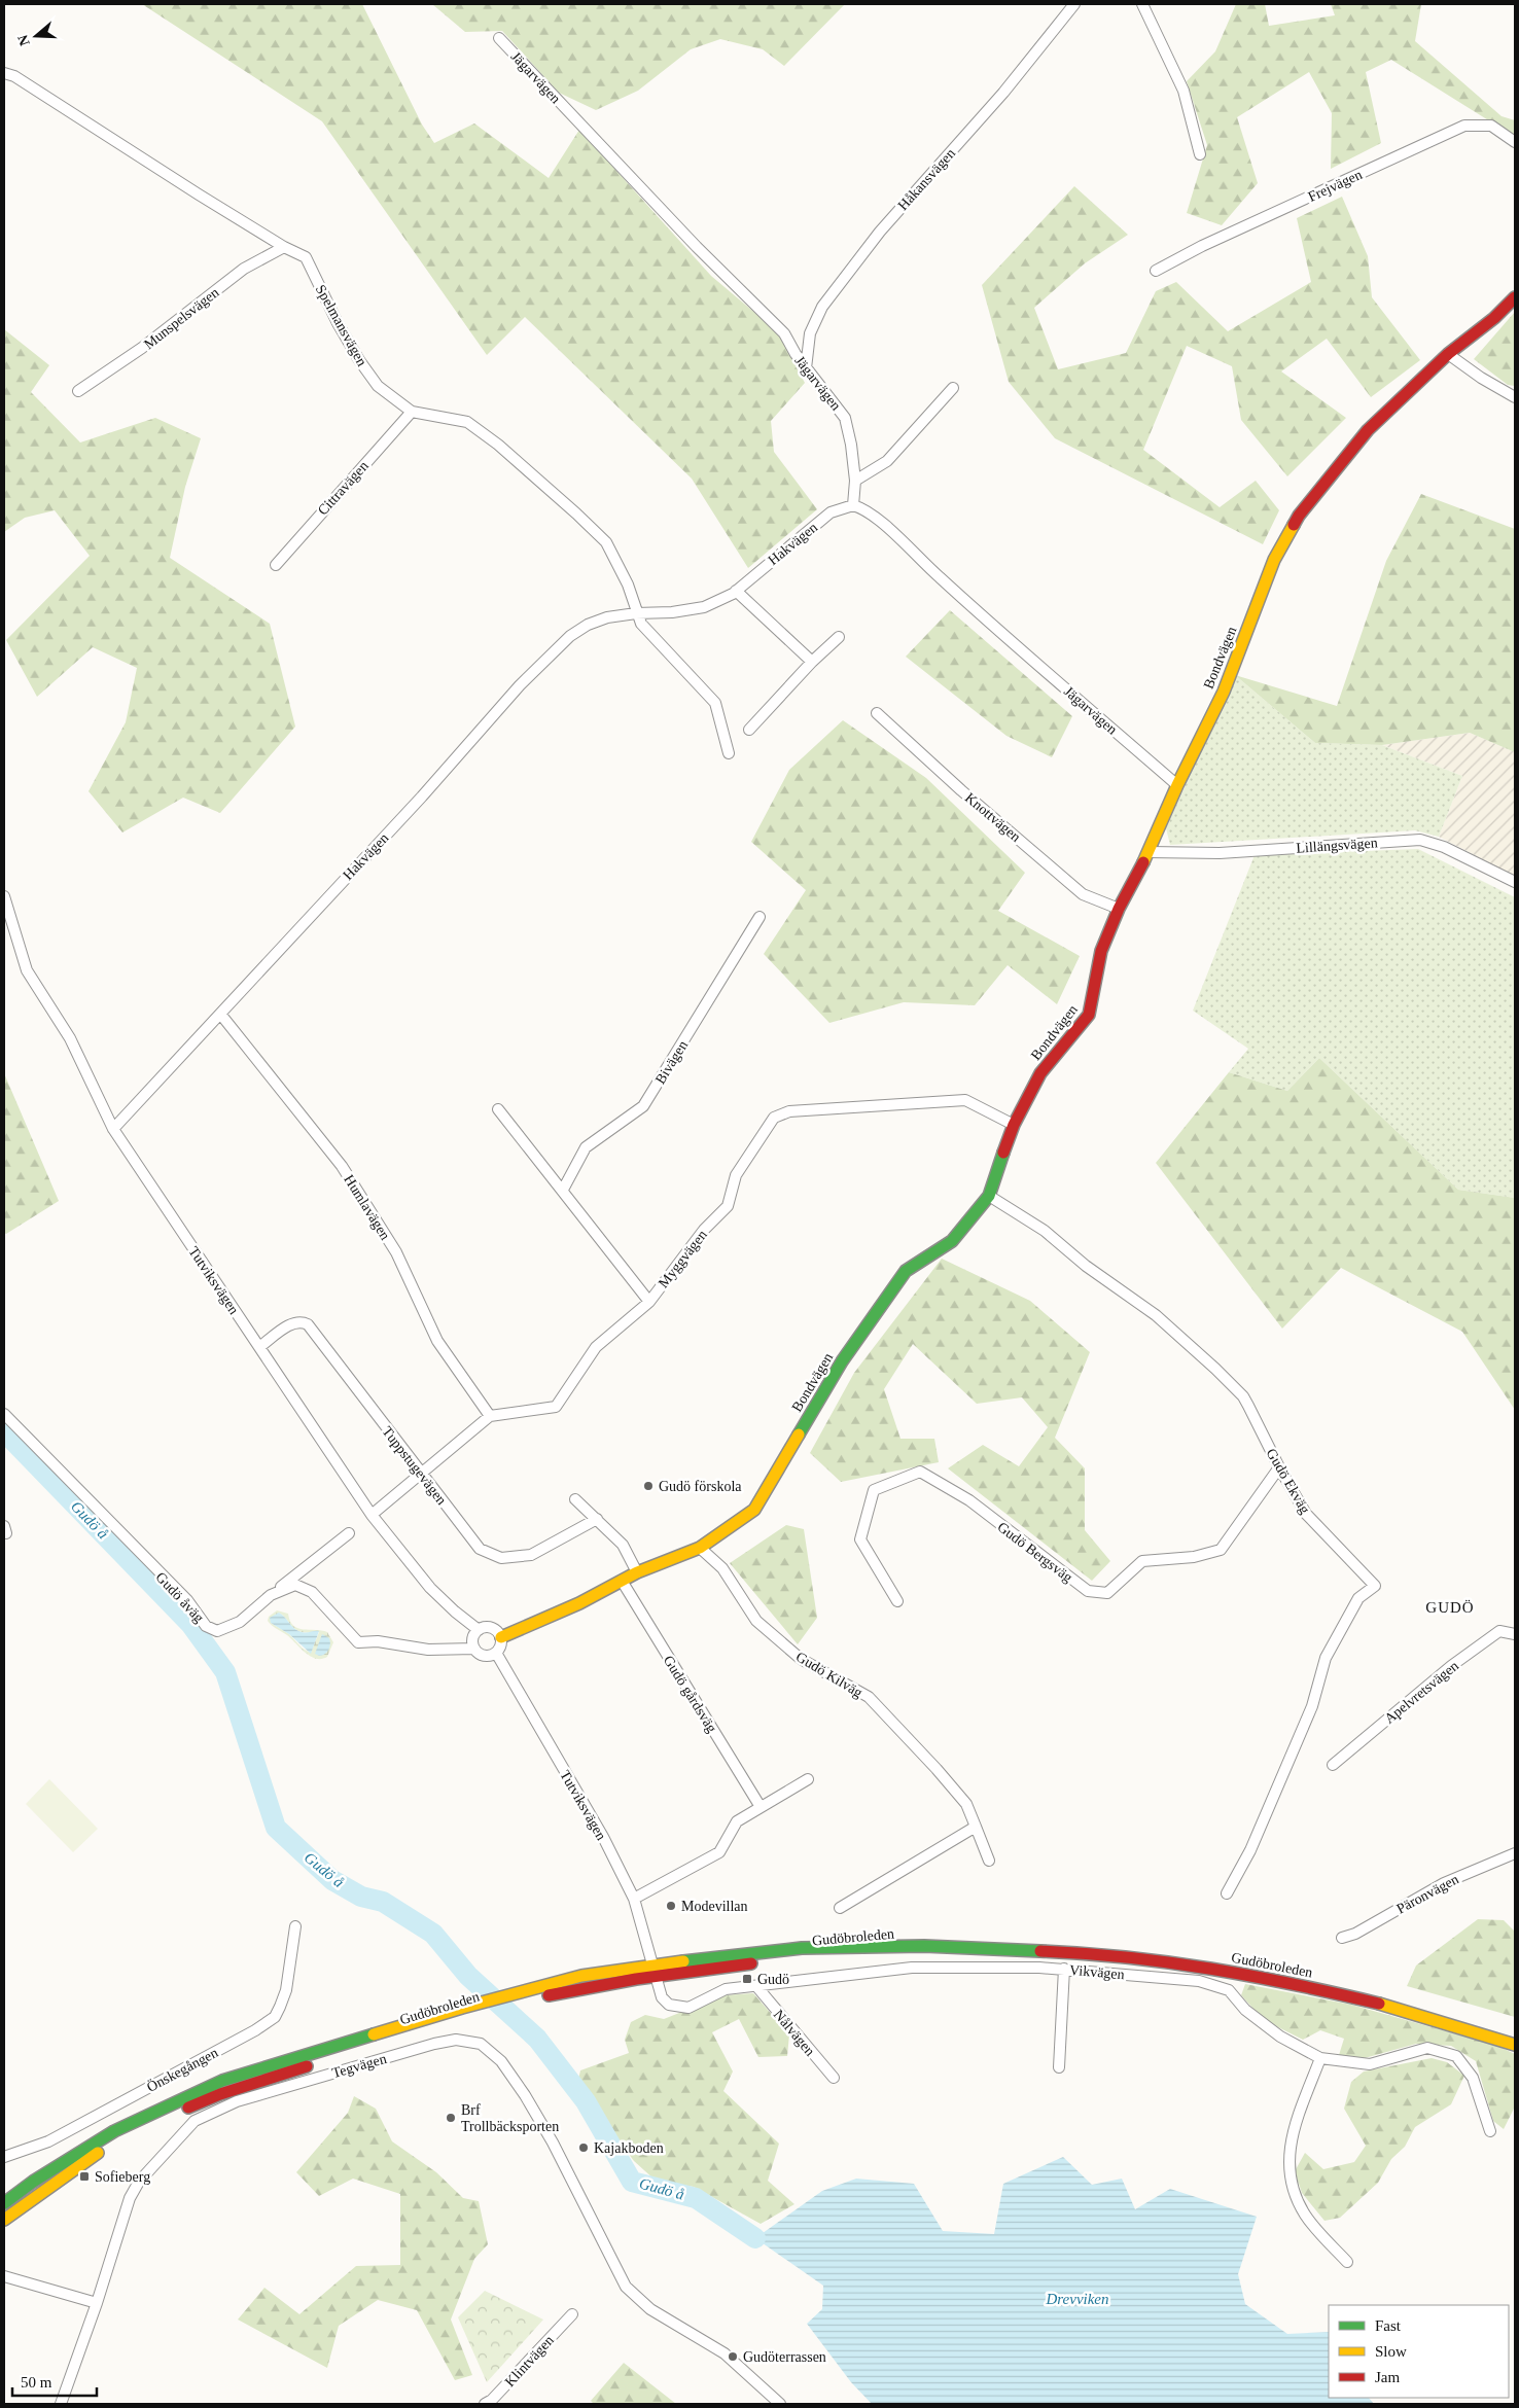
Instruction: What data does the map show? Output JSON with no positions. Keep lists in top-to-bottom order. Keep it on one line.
{"streets":{"main road":["Bondvägen","Gudöbroleden"],"street":["Jägarvägen","Håkansvägen","Frejvägen","Munspelsvägen","Spelmansvägen","Cittravägen","Hakvägen","Knottvägen","Lillängsvägen","Bivägen","Humlavägen","Myggvägen","Tutviksvägen","Tuppstugevägen","Gudö Ekväg","Gudö Bergsväg","Gudö åväg","Gudö Kilväg","Apelvretsvägen","Gudö gårdsväg","Päronvägen","Vikvägen","Nålvägen","Tegvägen","Önskegången","Klintvägen"]},"crossings":[["Jägarvägen","Håkansvägen"],["Jägarvägen","Hakvägen"],["Jägarvägen","Bondvägen"],["Munspelsvägen","Spelmansvägen"],["Spelmansvägen","Cittravägen"],["Spelmansvägen","Hakvägen"],["Hakvägen","Humlavägen"],["Hakvägen","Tutviksvägen"],["Bondvägen","Knottvägen"],["Bondvägen","Lillängsvägen"],["Bondvägen","Myggvägen"],["Bondvägen","Tutviksvägen"],["Bondvägen","Gudö Ekväg"],["Bondvägen","Gudö åväg"],["Bondvägen","Gudö Kilväg"],["Bondvägen","Gudö gårdsväg"],["Humlavägen","Myggvägen"],["Tutviksvägen","Tuppstugevägen"],["Tutviksvägen","Gudö åväg"],["Tutviksvägen","Gudöbroleden"],["Tutviksvägen","Vikvägen"],["Gudö Ekväg","Gudö Bergsväg"],["Gudöbroleden","Vikvägen"],["Vikvägen","Nålvägen"]],"districts":["GUDÖ"],"water":["Gudö å","Drevviken"],"places":{"other":["Gudö förskola","Modevillan","Brf Trollbäcksporten","Kajakboden","Gudöterrassen"],"transit":["Gudö","Sofieberg"]},"legend":["Fast","Slow","Jam"],"scale_bar":"50 m","north":"left"}
